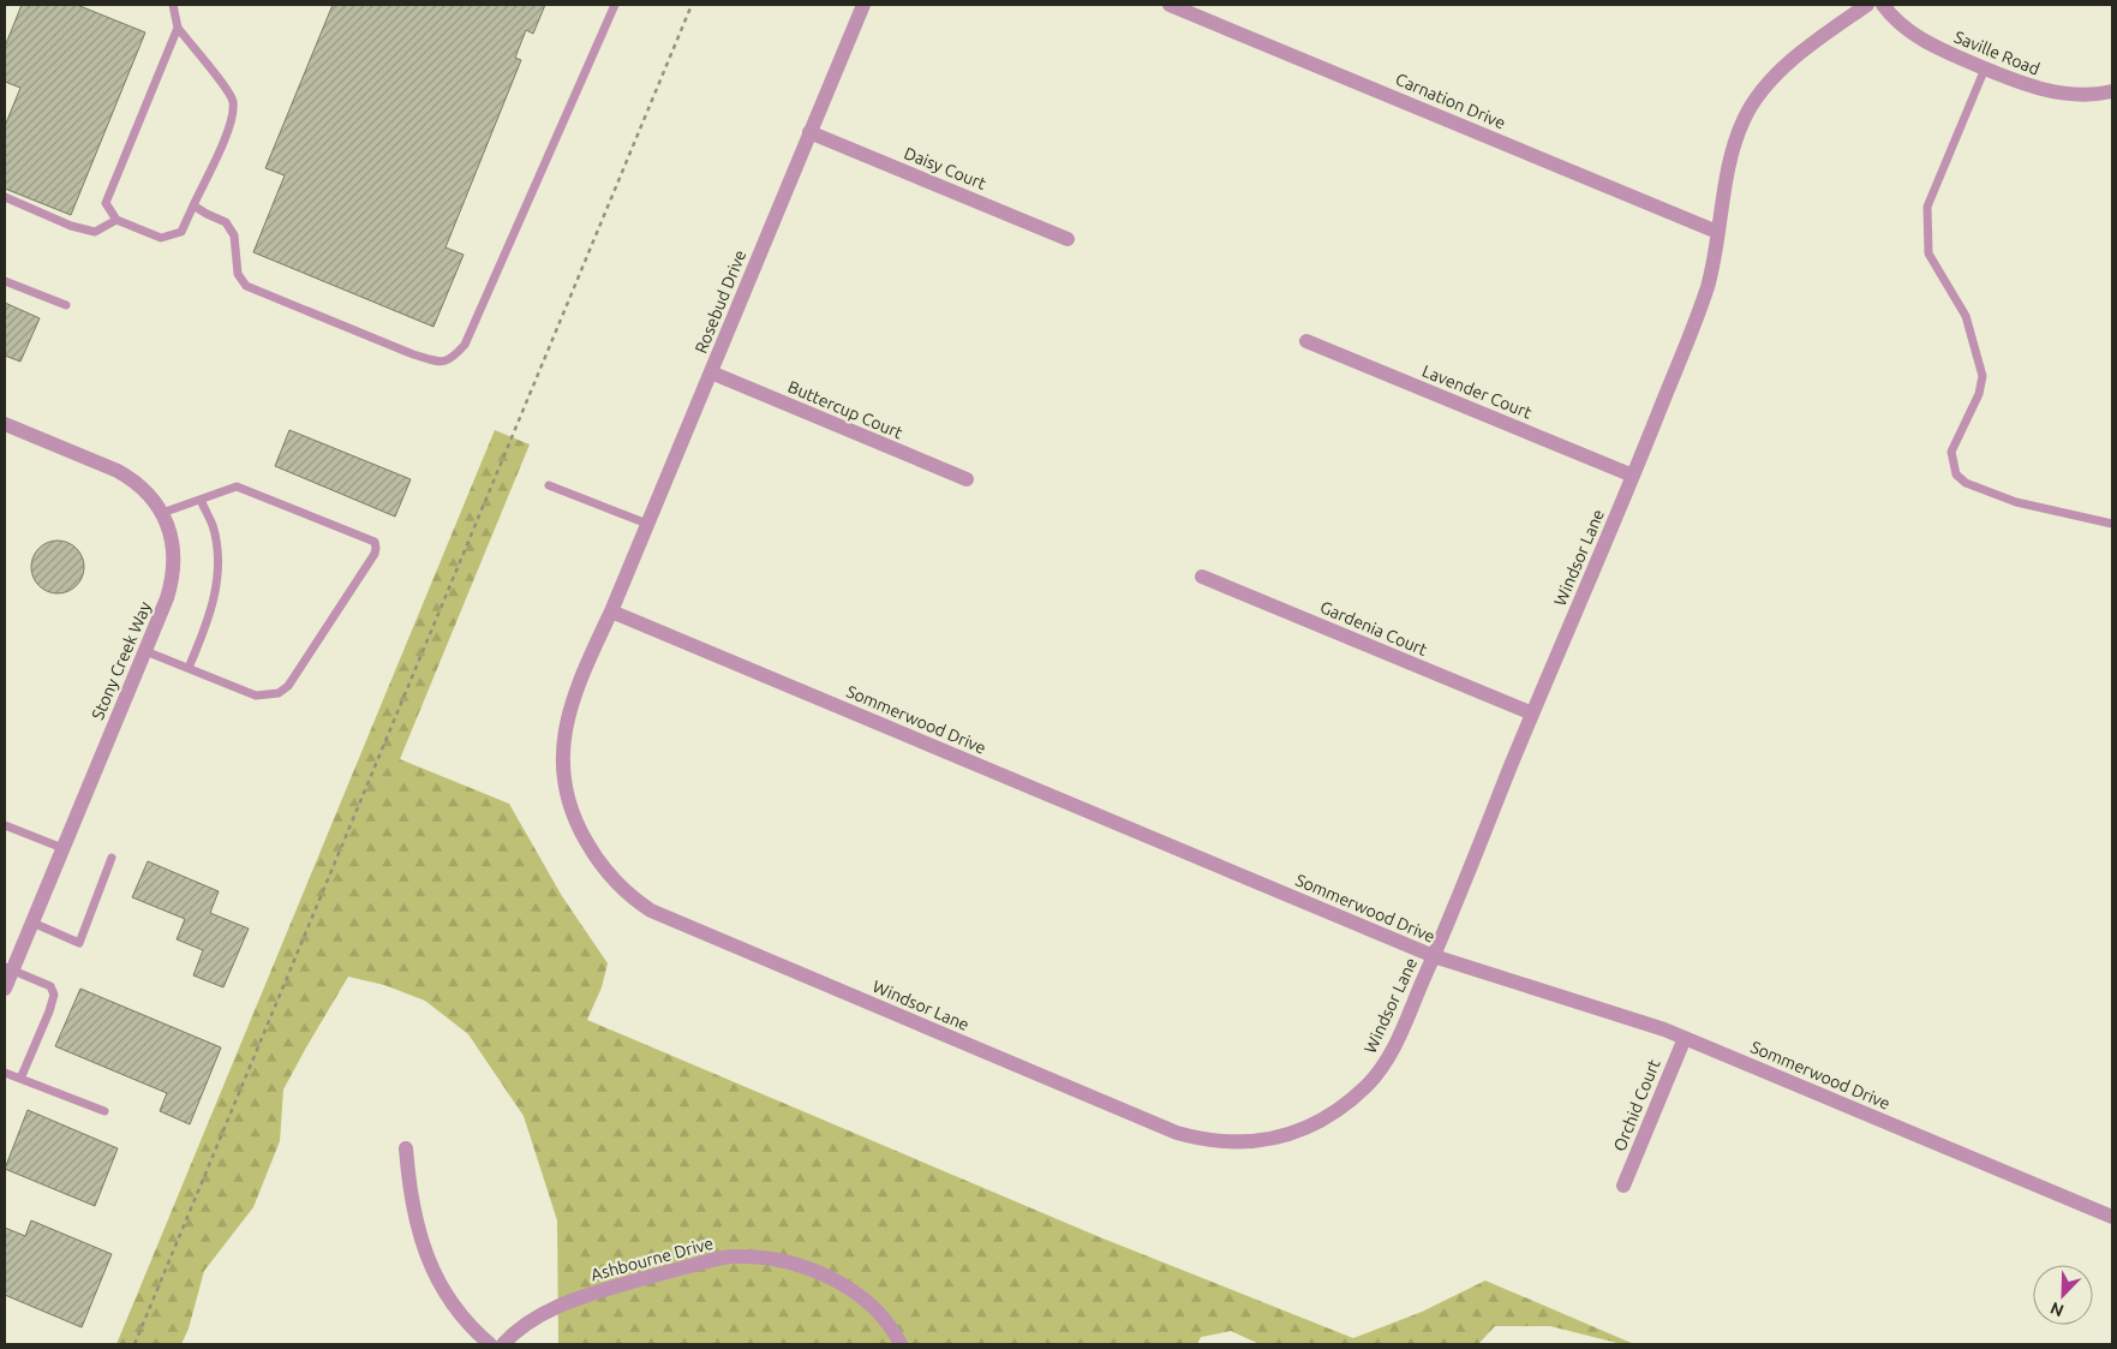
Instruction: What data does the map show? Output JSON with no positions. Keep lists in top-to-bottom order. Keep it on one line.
{"streets":{"street":["Saville Road","Carnation Drive","Daisy Court","Rosebud Drive","Lavender Court","Buttercup Court","Windsor Lane","Gardenia Court","Stony Creek Way","Sommerwood Drive","Orchid Court","Ashbourne Drive"]},"crossings":[["Carnation Drive","Windsor Lane"],["Daisy Court","Rosebud Drive"],["Rosebud Drive","Buttercup Court"],["Rosebud Drive","Windsor Lane"],["Rosebud Drive","Sommerwood Drive"],["Lavender Court","Windsor Lane"],["Windsor Lane","Gardenia Court"],["Windsor Lane","Sommerwood Drive"],["Sommerwood Drive","Orchid Court"]],"north":"bottom left"}
